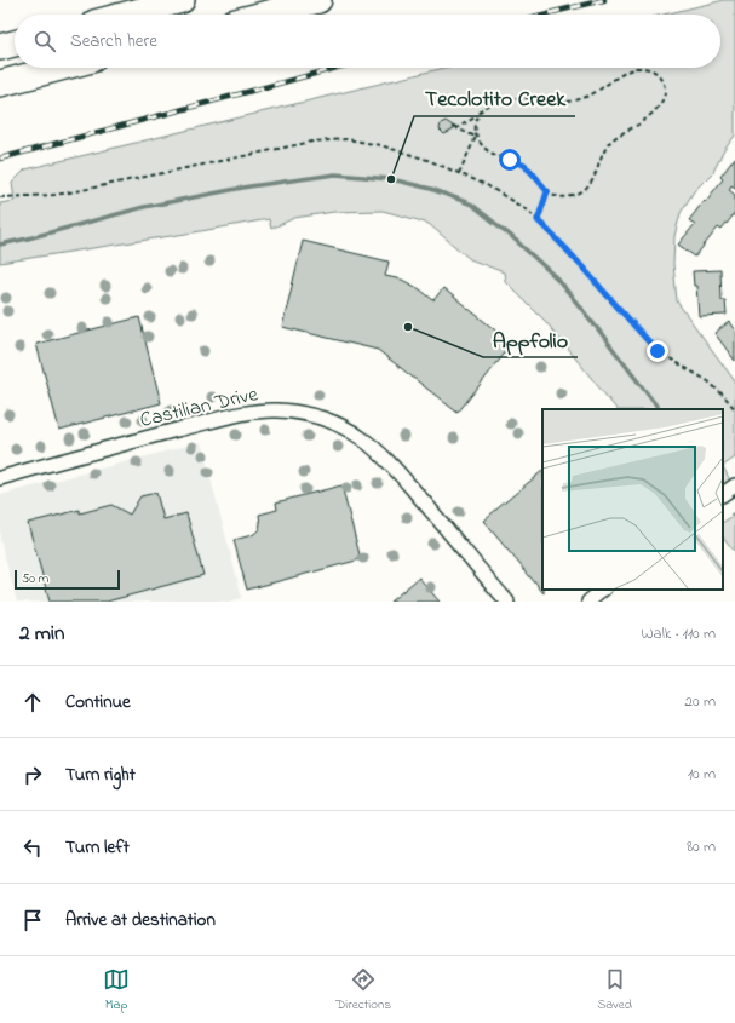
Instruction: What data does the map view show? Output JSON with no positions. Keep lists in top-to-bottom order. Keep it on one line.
{"streets":{"street":["Castilian Drive"]},"places":["Tecolotito Creek","Appfolio"],"scale_bar":"50 m","page":{"search":"Search here","scale":"50 m","heading":["2 min","Walk · 110 m"],"list":[["Continue","20 m"],["Turn right","10 m"],["Turn left","80 m"],"Arrive at destination"],"nav":["Map","Directions","Saved"]}}
